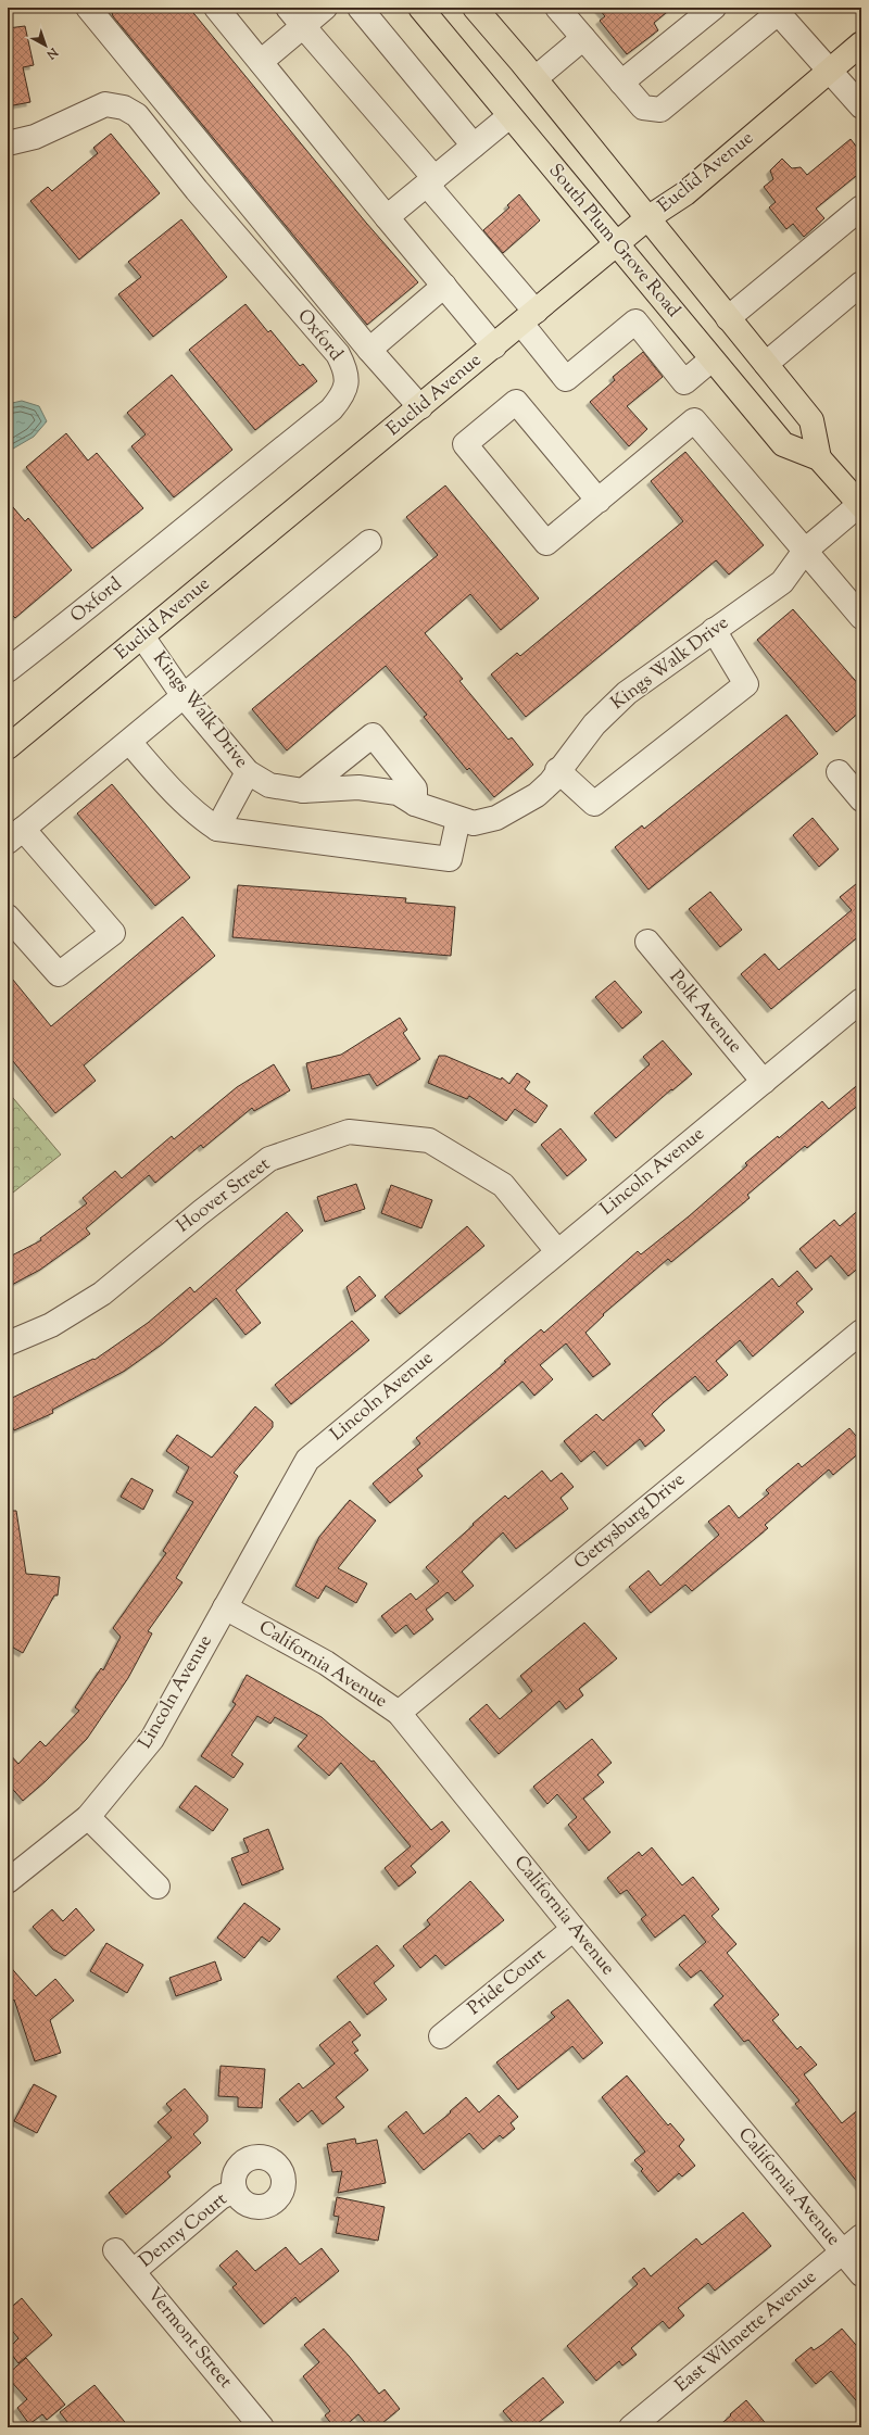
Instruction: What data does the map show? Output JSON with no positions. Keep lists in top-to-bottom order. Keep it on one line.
{"streets":{"main road":["Euclid Avenue","South Plum Grove Road"],"street":["Oxford","Kings Walk Drive","Polk Avenue","Lincoln Avenue","Hoover Street","Gettysburg Drive","California Avenue","Pride Court","Denny Court","East Wilmette Avenue","Vermont Street"]},"crossings":[["Euclid Avenue","South Plum Grove Road"],["Euclid Avenue","Kings Walk Drive"],["South Plum Grove Road","Kings Walk Drive"],["Polk Avenue","Lincoln Avenue"],["Lincoln Avenue","Hoover Street"],["Lincoln Avenue","California Avenue"],["Gettysburg Drive","California Avenue"],["California Avenue","Pride Court"],["California Avenue","East Wilmette Avenue"],["Denny Court","Vermont Street"]],"north":"bottom right"}
